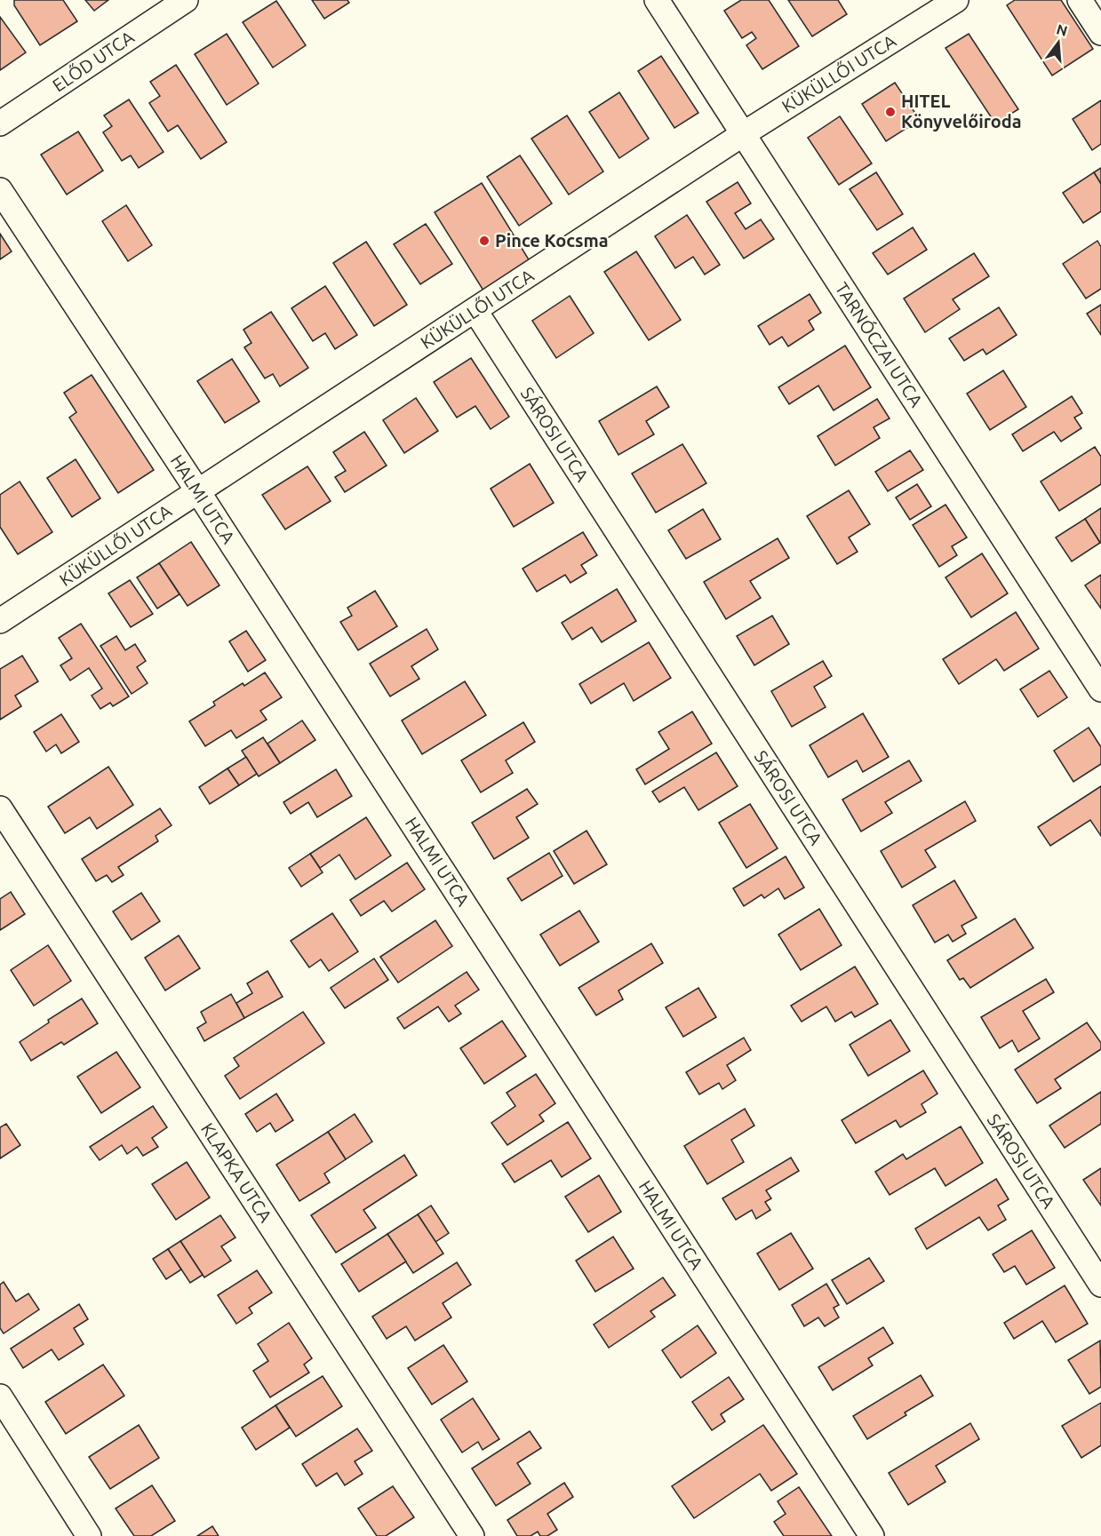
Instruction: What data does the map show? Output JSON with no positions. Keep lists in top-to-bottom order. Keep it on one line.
{"streets":{"street":["ELŐD UTCA","KÜKÜLLŐI UTCA","TARNÓCZAI UTCA","SÁROSI UTCA","HALMI UTCA","KLAPKA UTCA"]},"crossings":[["KÜKÜLLŐI UTCA","TARNÓCZAI UTCA"],["KÜKÜLLŐI UTCA","SÁROSI UTCA"],["KÜKÜLLŐI UTCA","HALMI UTCA"]],"places":["HITEL Könyvelőiroda","Pince Kocsma"],"north":"top"}
